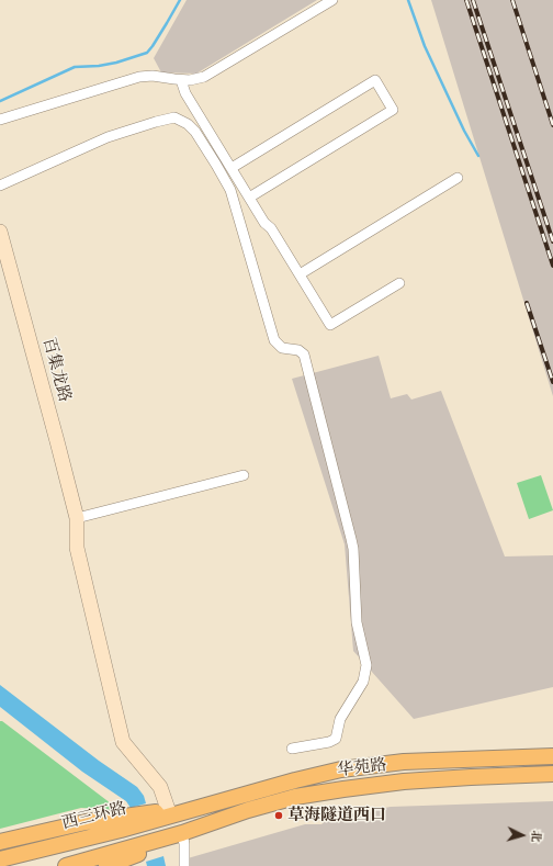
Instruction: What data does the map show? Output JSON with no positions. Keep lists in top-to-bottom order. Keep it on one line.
{"streets":{"main road":["华苑路","西三环路"],"street":["百集龙路"]},"crossings":[["百集龙路","华苑路"],["百集龙路","西三环路"],["华苑路","西三环路"]],"places":["草海隧道西口"],"north":"right"}
